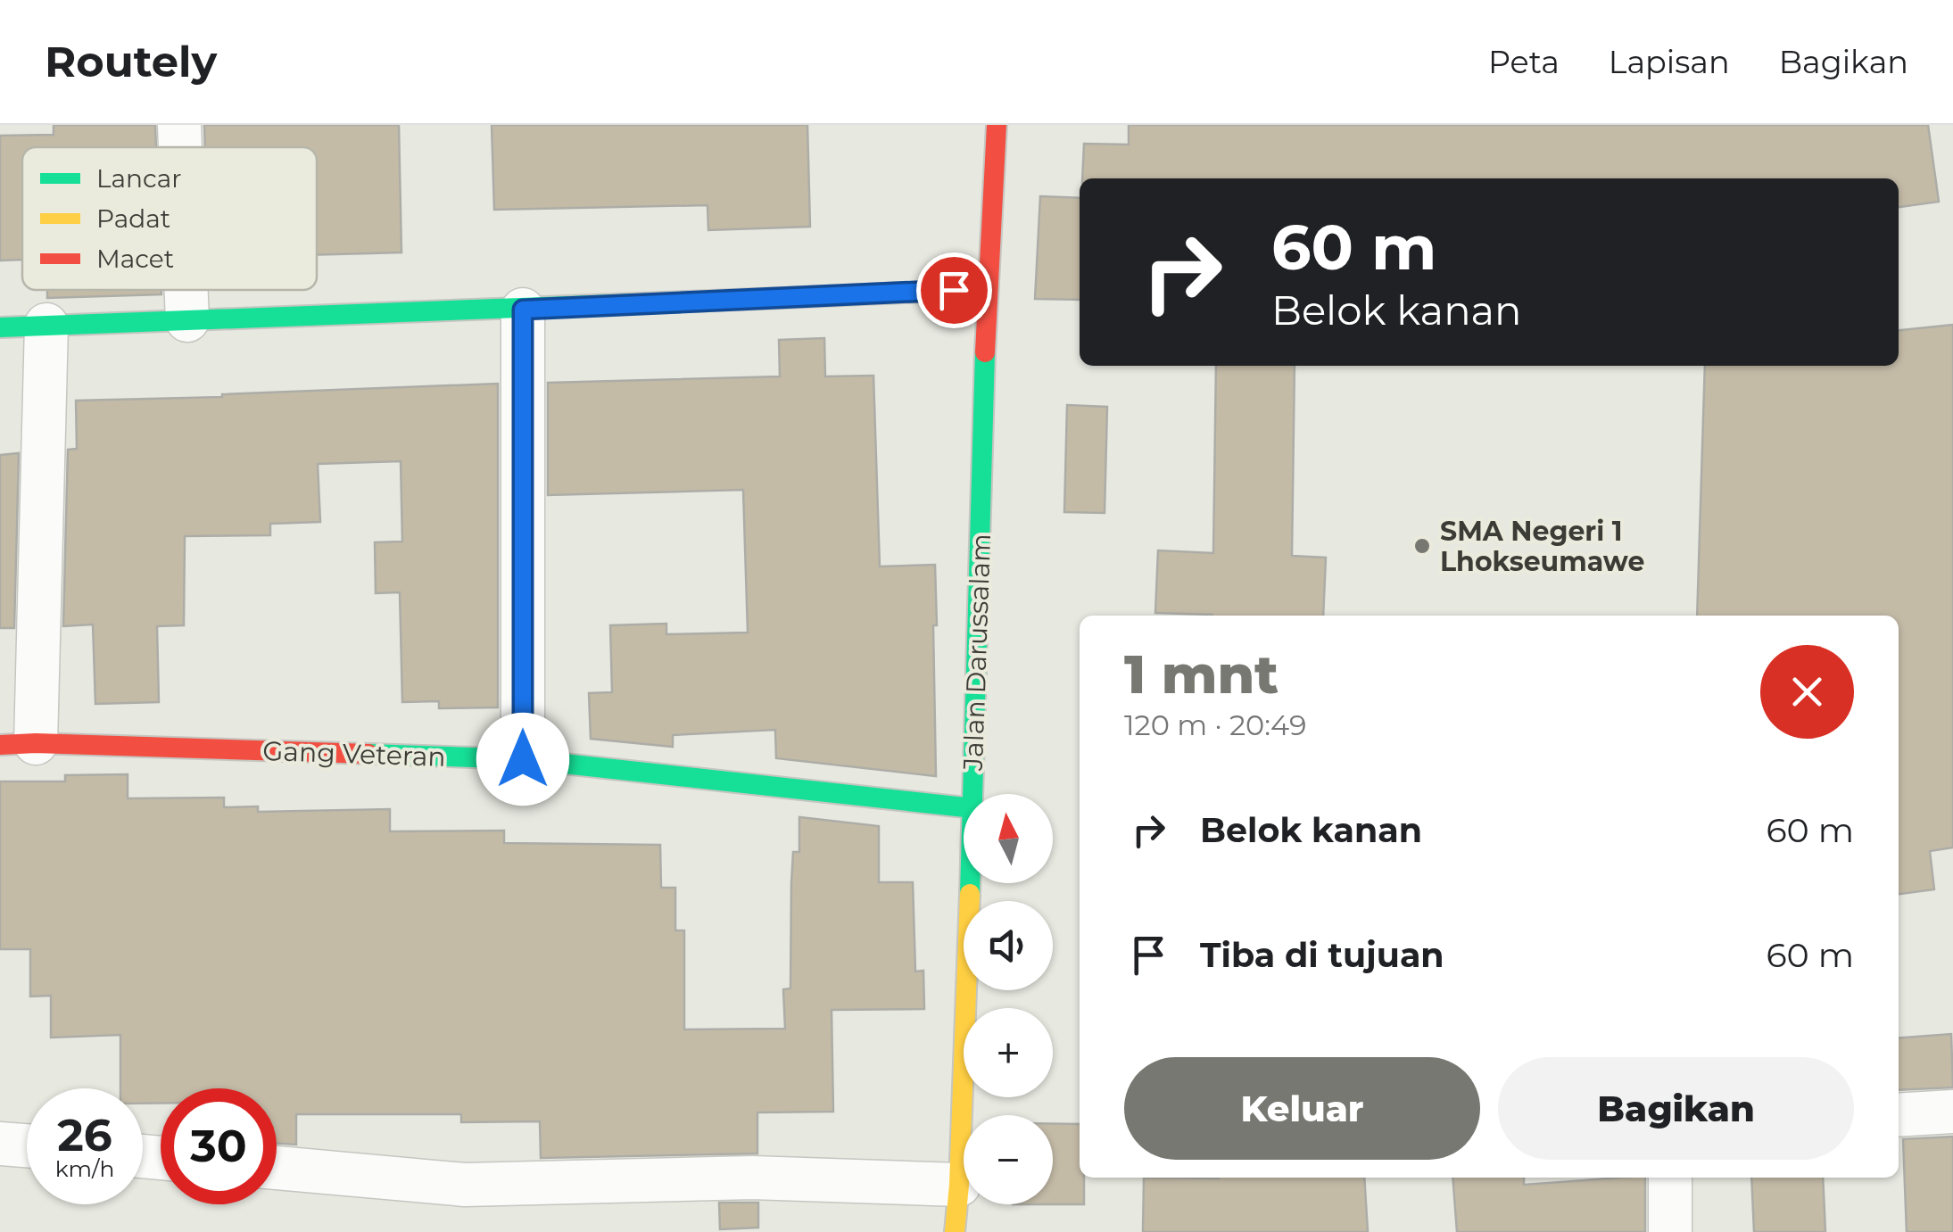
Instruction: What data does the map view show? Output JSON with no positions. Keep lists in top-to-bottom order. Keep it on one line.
{"streets":{"street":["Jalan Darussalam","Gang Veteran"]},"places":["SMA Negeri 1 Lhokseumawe"],"legend":["Lancar","Padat","Macet"],"north":"top","page":{"header":"Routely","nav":["Peta","Lapisan","Bagikan"],"turn":["60 m","Belok kanan"],"heading":["1 mnt","120 m · 20:49"],"list":[{"name":"Belok kanan","value":"60 m"},{"name":"Tiba di tujuan","value":"60 m"}],"map_buttons":["+","−"],"buttons":["Keluar","Bagikan"],"speed":"26 km/h","limit":"30"}}
